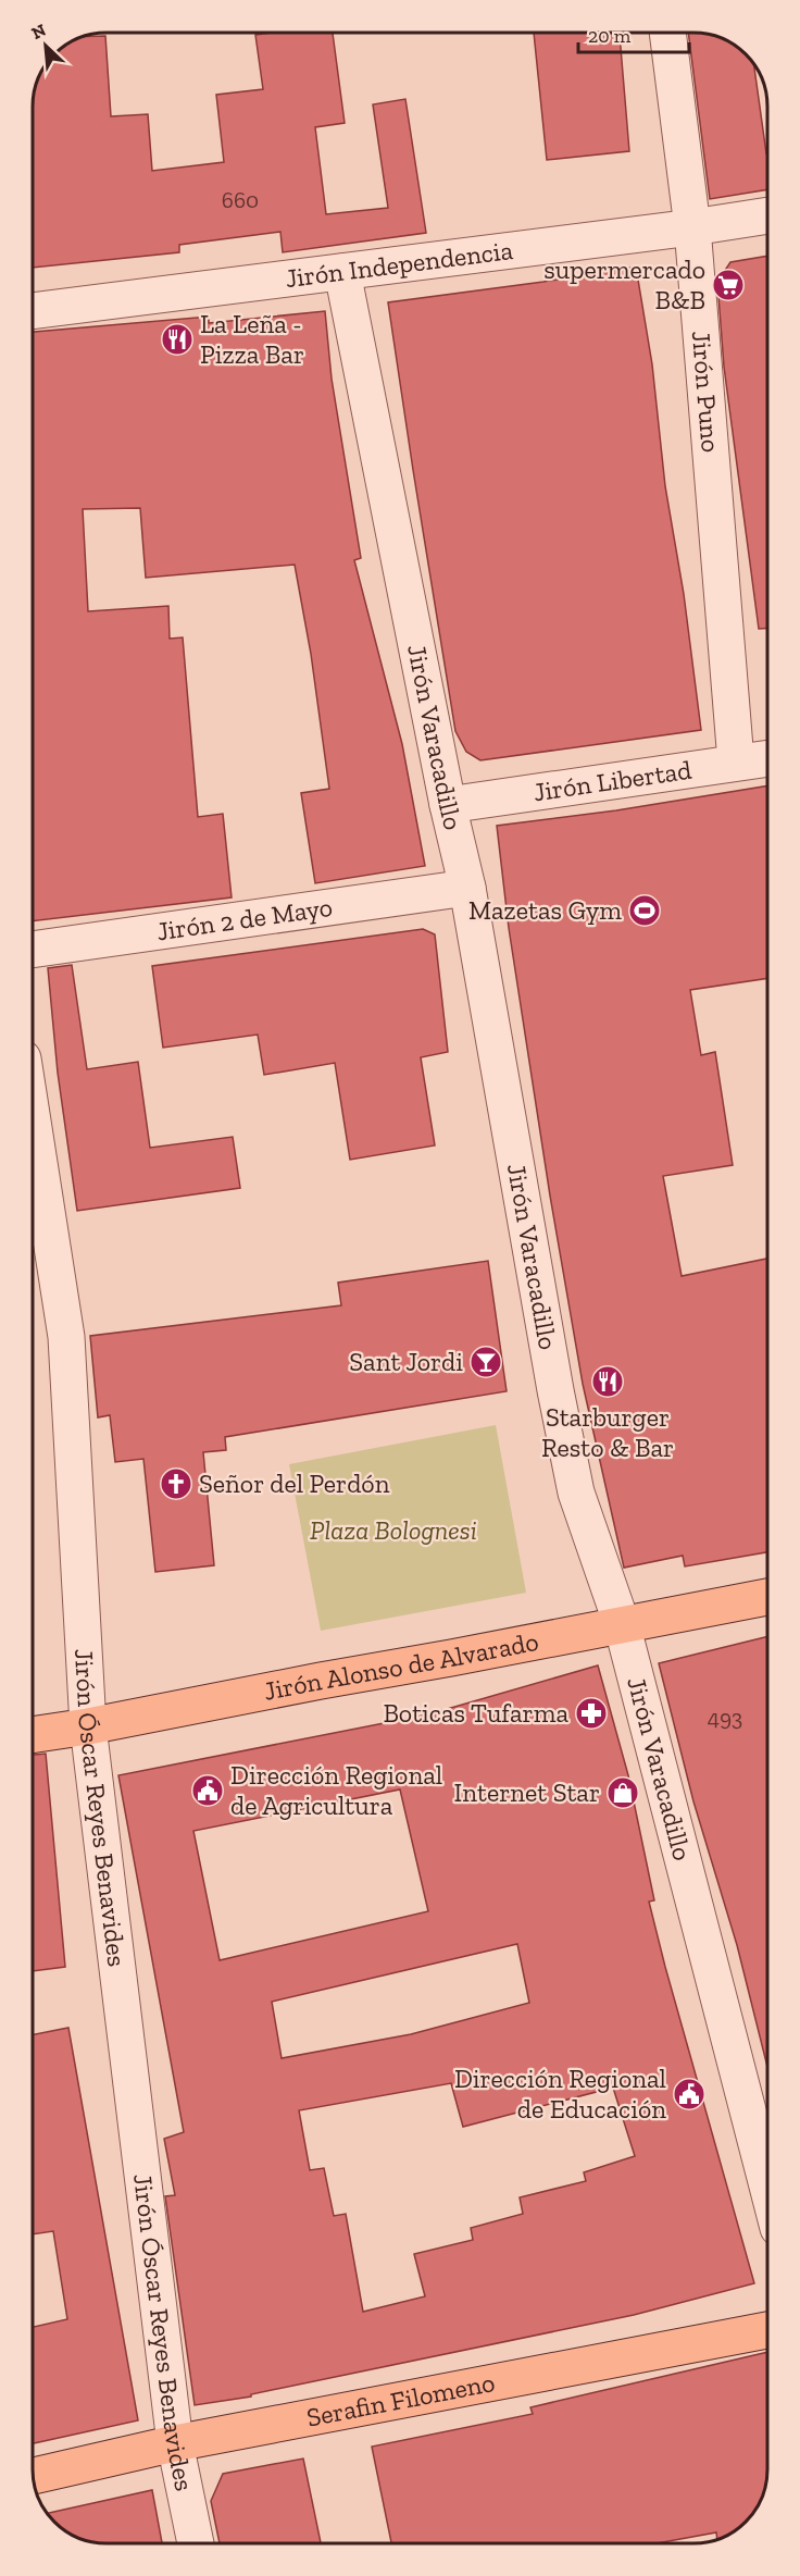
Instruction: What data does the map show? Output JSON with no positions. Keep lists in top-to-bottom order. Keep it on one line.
{"streets":{"main road":["Jirón Alonso de Alvarado","Serafin Filomeno"],"street":["Jirón Independencia","Jirón Puno","Jirón Varacadillo","Jirón Libertad","Jirón 2 de Mayo","Jirón Óscar Reyes Benavides"]},"crossings":[["Jirón Independencia","Jirón Puno"],["Jirón Independencia","Jirón Varacadillo"],["Jirón Puno","Jirón Libertad"],["Jirón Varacadillo","Jirón Libertad"],["Jirón Varacadillo","Jirón 2 de Mayo"],["Jirón Varacadillo","Jirón Alonso de Alvarado"],["Jirón Alonso de Alvarado","Jirón Óscar Reyes Benavides"],["Jirón Óscar Reyes Benavides","Serafin Filomeno"]],"parks":["Plaza Bolognesi"],"places":{"supermarket":["supermercado B&B"],"restaurant":["La Leña - Pizza Bar","Starburger Resto & Bar"],"sports":["Mazetas Gym"],"bar":["Sant Jordi"],"church":["Señor del Perdón"],"pharmacy":["Boticas Tufarma"],"public building":["Dirección Regional de Agricultura","Dirección Regional de Educación"],"shop":["Internet Star"]},"house_numbers":["660","493"],"scale_bar":"20 m","north":"top left"}
